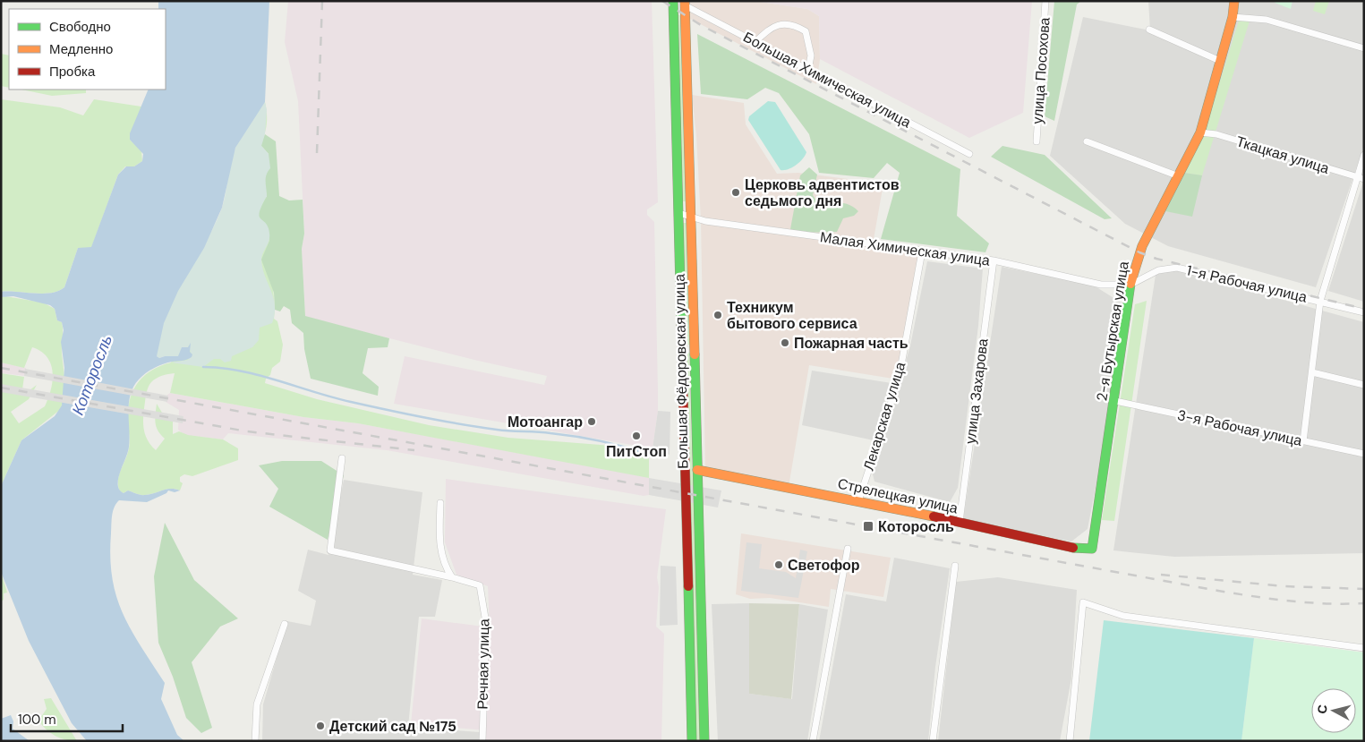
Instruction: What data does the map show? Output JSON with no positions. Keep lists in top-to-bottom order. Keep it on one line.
{"streets":{"main road":["2-я Бутырская улица","Большая Фёдоровская улица","Стрелецкая улица"],"street":["улица Посохова","Большая Химическая улица","Ткацкая улица","Малая Химическая улица","1-я Рабочая улица","улица Захарова","Лекарская улица","3-я Рабочая улица","Речная улица"]},"crossings":[["Большая Химическая улица","Большая Фёдоровская улица"],["Ткацкая улица","2-я Бутырская улица"],["Малая Химическая улица","1-я Рабочая улица"],["Малая Химическая улица","2-я Бутырская улица"],["Малая Химическая улица","Большая Фёдоровская улица"],["Малая Химическая улица","улица Захарова"],["Малая Химическая улица","Лекарская улица"],["1-я Рабочая улица","2-я Бутырская улица"],["2-я Бутырская улица","3-я Рабочая улица"],["2-я Бутырская улица","Стрелецкая улица"],["Большая Фёдоровская улица","Стрелецкая улица"],["улица Захарова","Стрелецкая улица"],["Лекарская улица","Стрелецкая улица"]],"water":["Которосль"],"places":{"other":["Церковь адвентистов седьмого дня","Техникум бытового сервиса","Пожарная часть","Мотоангар","ПитСтоп","Светофор","Детский сад №175"],"transit":["Которосль"]},"legend":["Свободно","Медленно","Пробка"],"scale_bar":"100 m","north":"left"}
